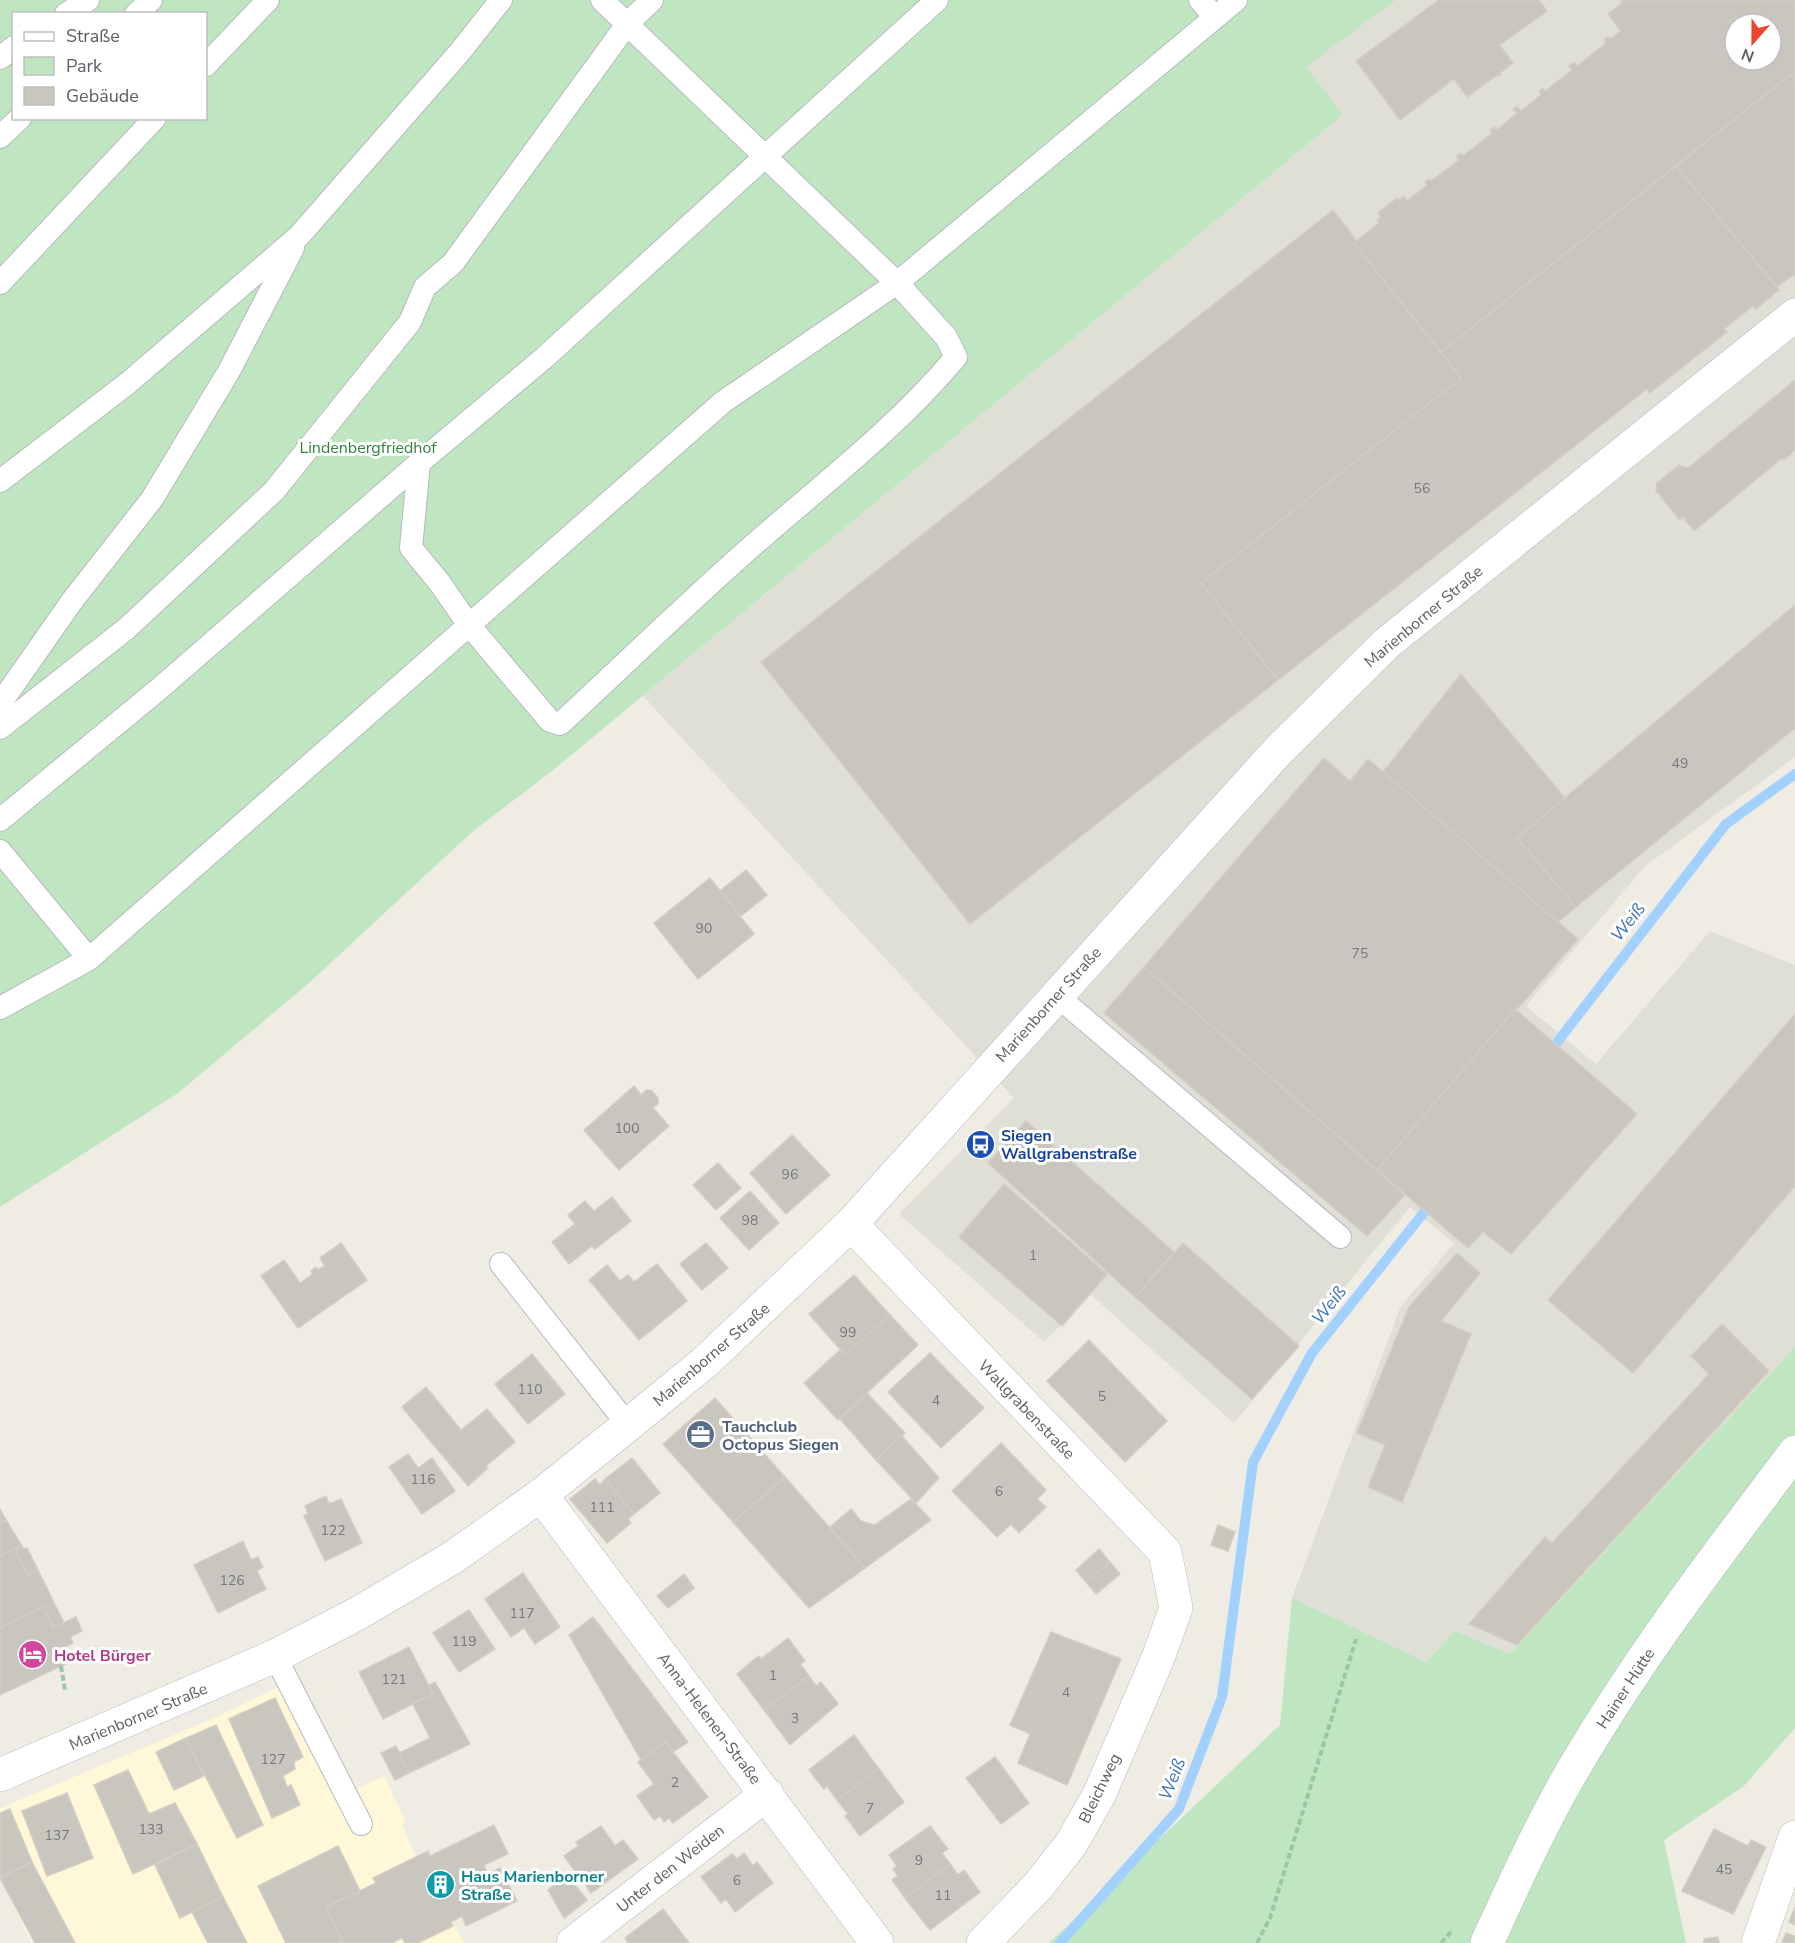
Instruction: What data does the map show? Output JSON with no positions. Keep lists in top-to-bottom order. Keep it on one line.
{"streets":{"street":["Marienborner Straße","Wallgrabenstraße","Hainer Hütte","Anna-Helenen-Straße","Bleichweg","Unter den Weiden"]},"crossings":[["Marienborner Straße","Wallgrabenstraße"],["Marienborner Straße","Anna-Helenen-Straße"],["Wallgrabenstraße","Bleichweg"],["Anna-Helenen-Straße","Unter den Weiden"]],"water":["Weiß"],"parks":["Lindenbergfriedhof"],"places":{"bus stop":["Siegen Wallgrabenstraße"],"office":["Tauchclub Octopus Siegen"],"hotel":["Hotel Bürger"],"building":["Haus Marienborner Straße"]},"house_numbers":["56","49","90","75","100","96","98","1","99","110","5","4","116","6","111","122","126","117","119","1","121","4","3","127","2","7","133","137","9","45","6","11"],"legend":["Straße","Park","Gebäude"],"north":"bottom"}
